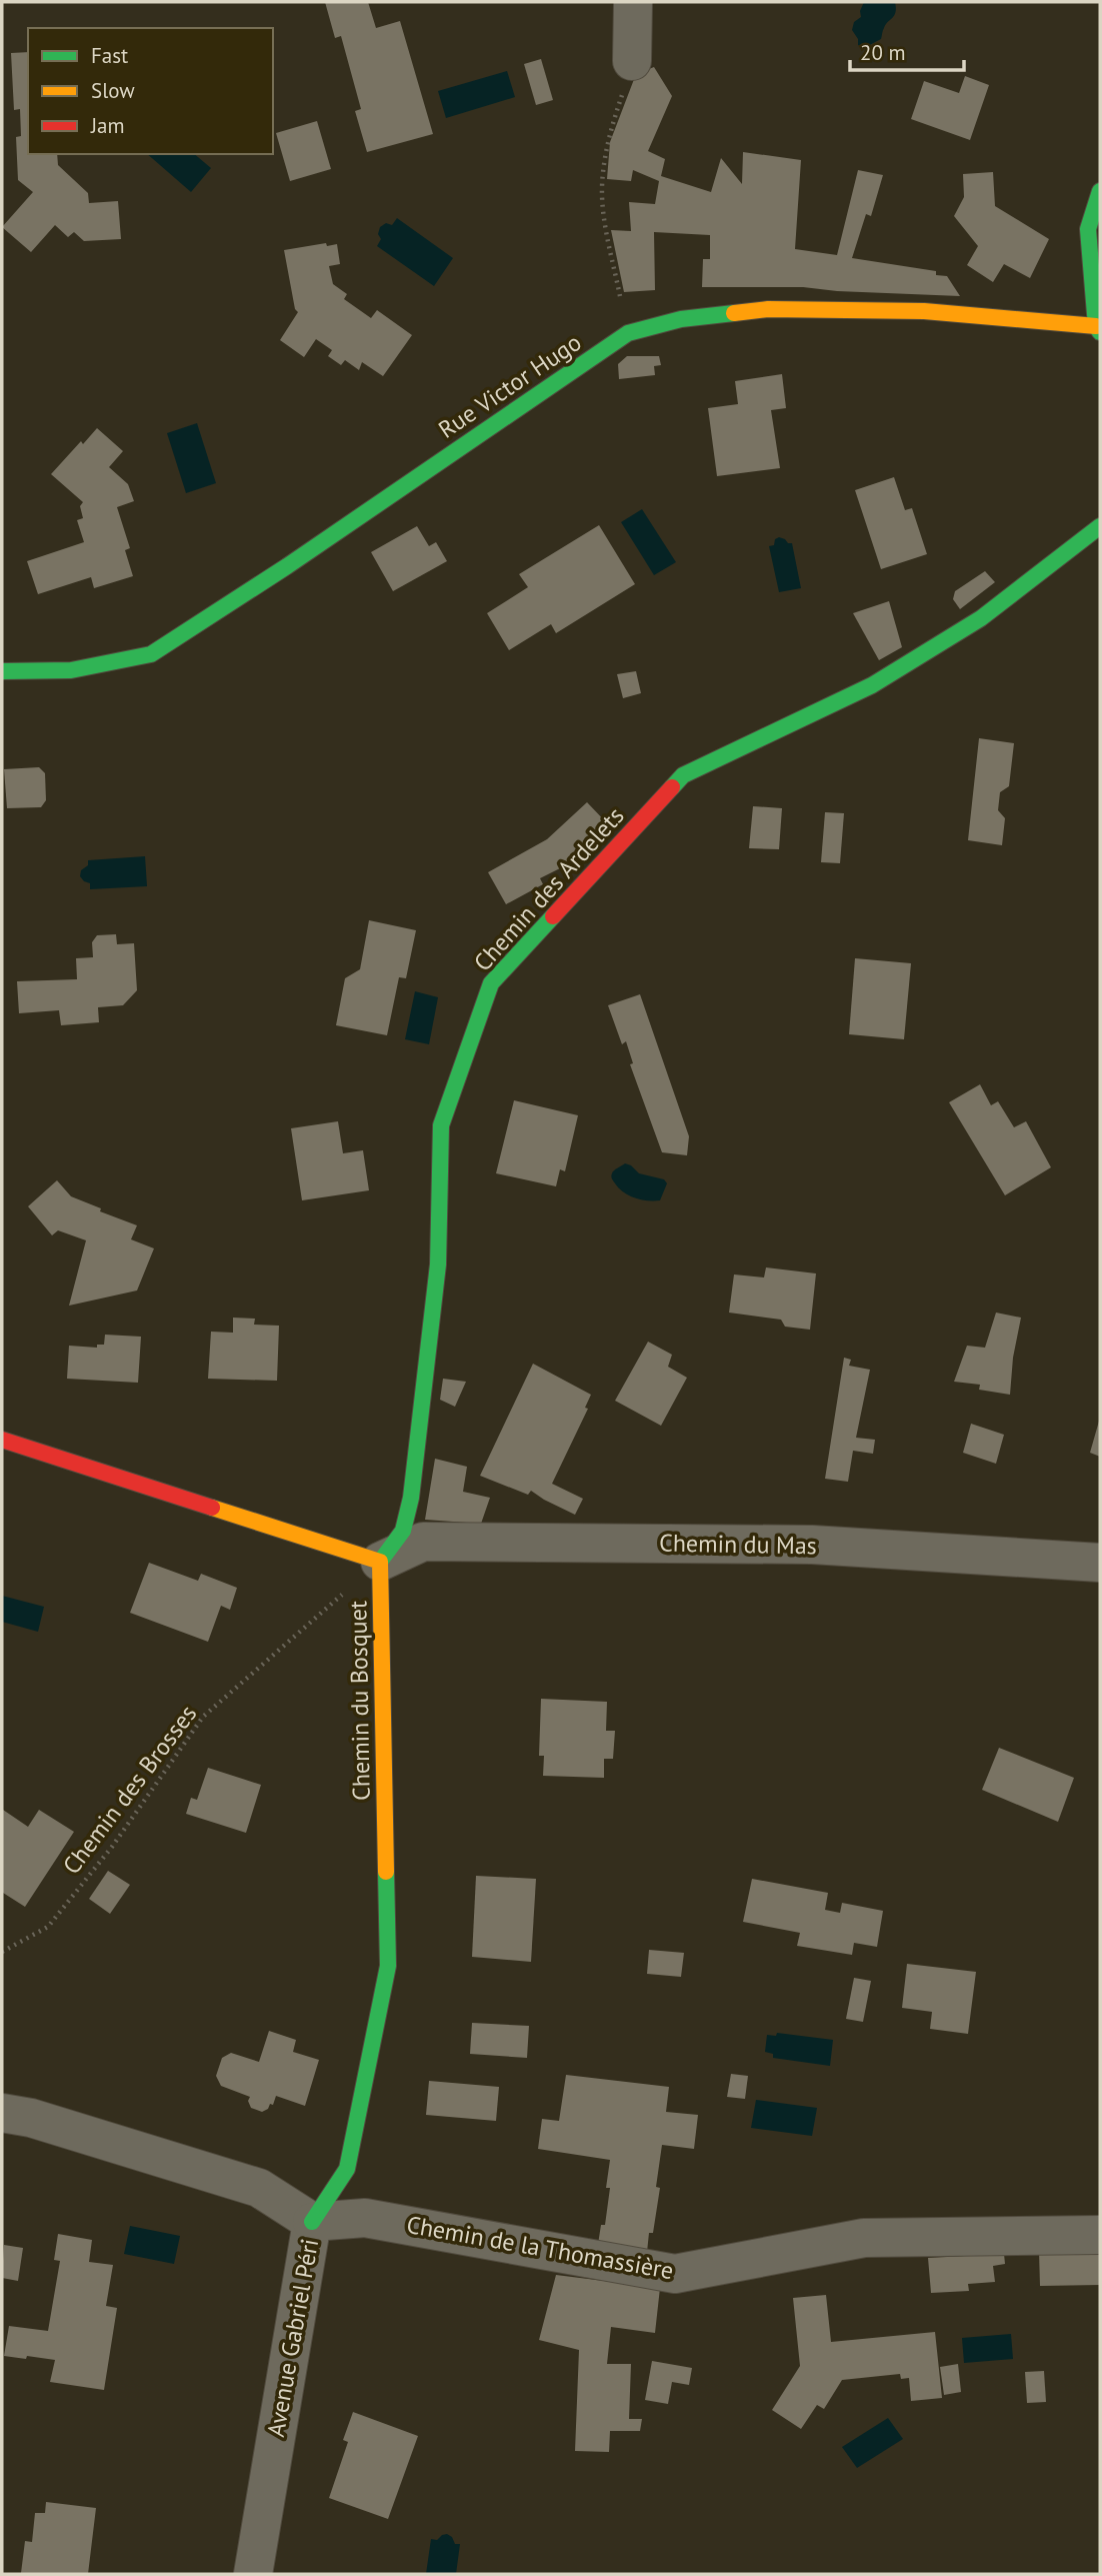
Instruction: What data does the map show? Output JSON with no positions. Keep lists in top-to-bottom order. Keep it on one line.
{"streets":{"street":["Rue Victor Hugo","Chemin des Ardelets","Chemin du Mas","Chemin du Bosquet","Chemin de la Thomassière","Avenue Gabriel Péri"],"path":["Chemin des Brosses"]},"crossings":[["Chemin des Ardelets","Chemin du Mas"],["Chemin des Ardelets","Chemin du Bosquet"],["Chemin des Ardelets","Chemin des Brosses"],["Chemin du Mas","Chemin du Bosquet"],["Chemin du Mas","Chemin des Brosses"],["Chemin du Bosquet","Chemin des Brosses"],["Chemin du Bosquet","Chemin de la Thomassière"],["Chemin du Bosquet","Avenue Gabriel Péri"],["Chemin de la Thomassière","Avenue Gabriel Péri"]],"legend":["Fast","Slow","Jam"],"scale_bar":"20 m"}
